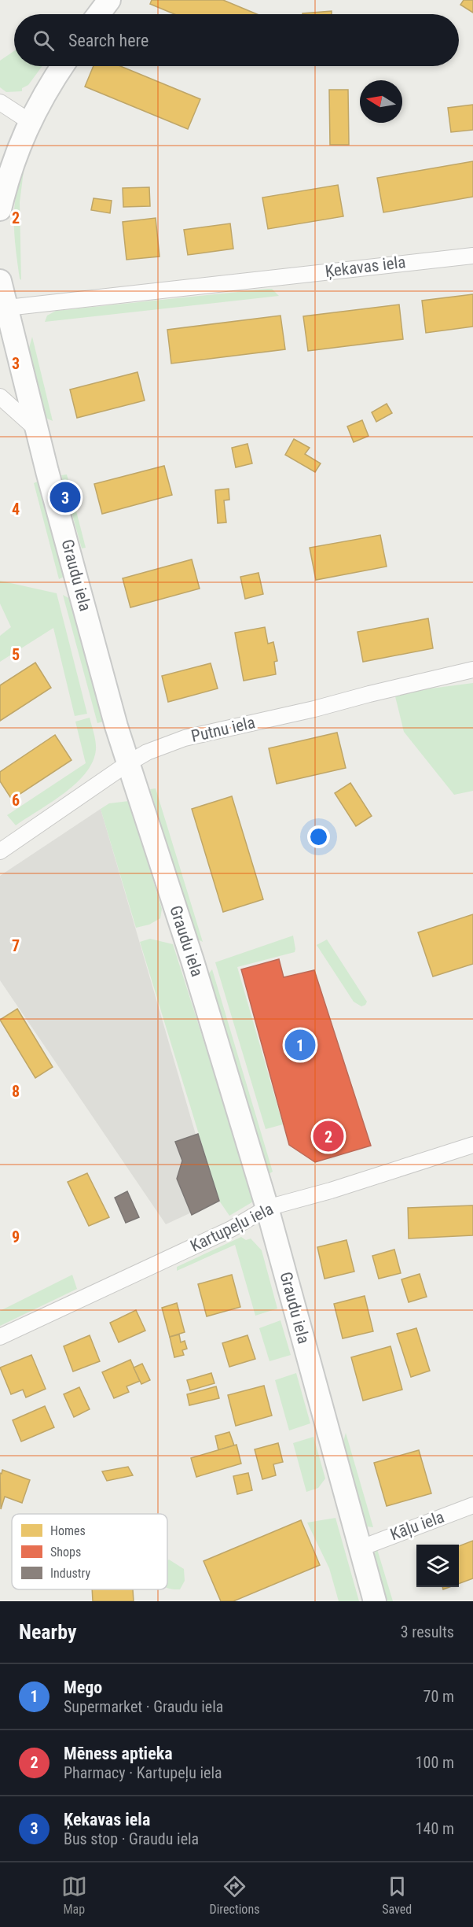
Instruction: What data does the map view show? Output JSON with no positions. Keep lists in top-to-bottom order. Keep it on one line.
{"streets":{"main road":["Graudu iela"],"street":["Ķekavas iela","Putnu iela","Kartupeļu iela","Kāļu iela"]},"crossings":[["Ķekavas iela","Graudu iela"],["Graudu iela","Putnu iela"],["Graudu iela","Kartupeļu iela"],["Graudu iela","Kāļu iela"]],"legend":["Homes","Shops","Industry"],"north":"left","page":{"search":"Search here","pins":["3","1","2"],"heading":["Nearby","3 results"],"list":[{"mark":"1","name":"Mego","note":"Supermarket · Graudu iela","value":"70 m"},{"mark":"2","name":"Mēness aptieka","note":"Pharmacy · Kartupeļu iela","value":"100 m"},{"mark":"3","name":"Ķekavas iela","note":"Bus stop · Graudu iela","value":"140 m"}],"nav":["Map","Directions","Saved"]},"grid":{"rows":["2","3","4","5","6","7","8","9"]}}
